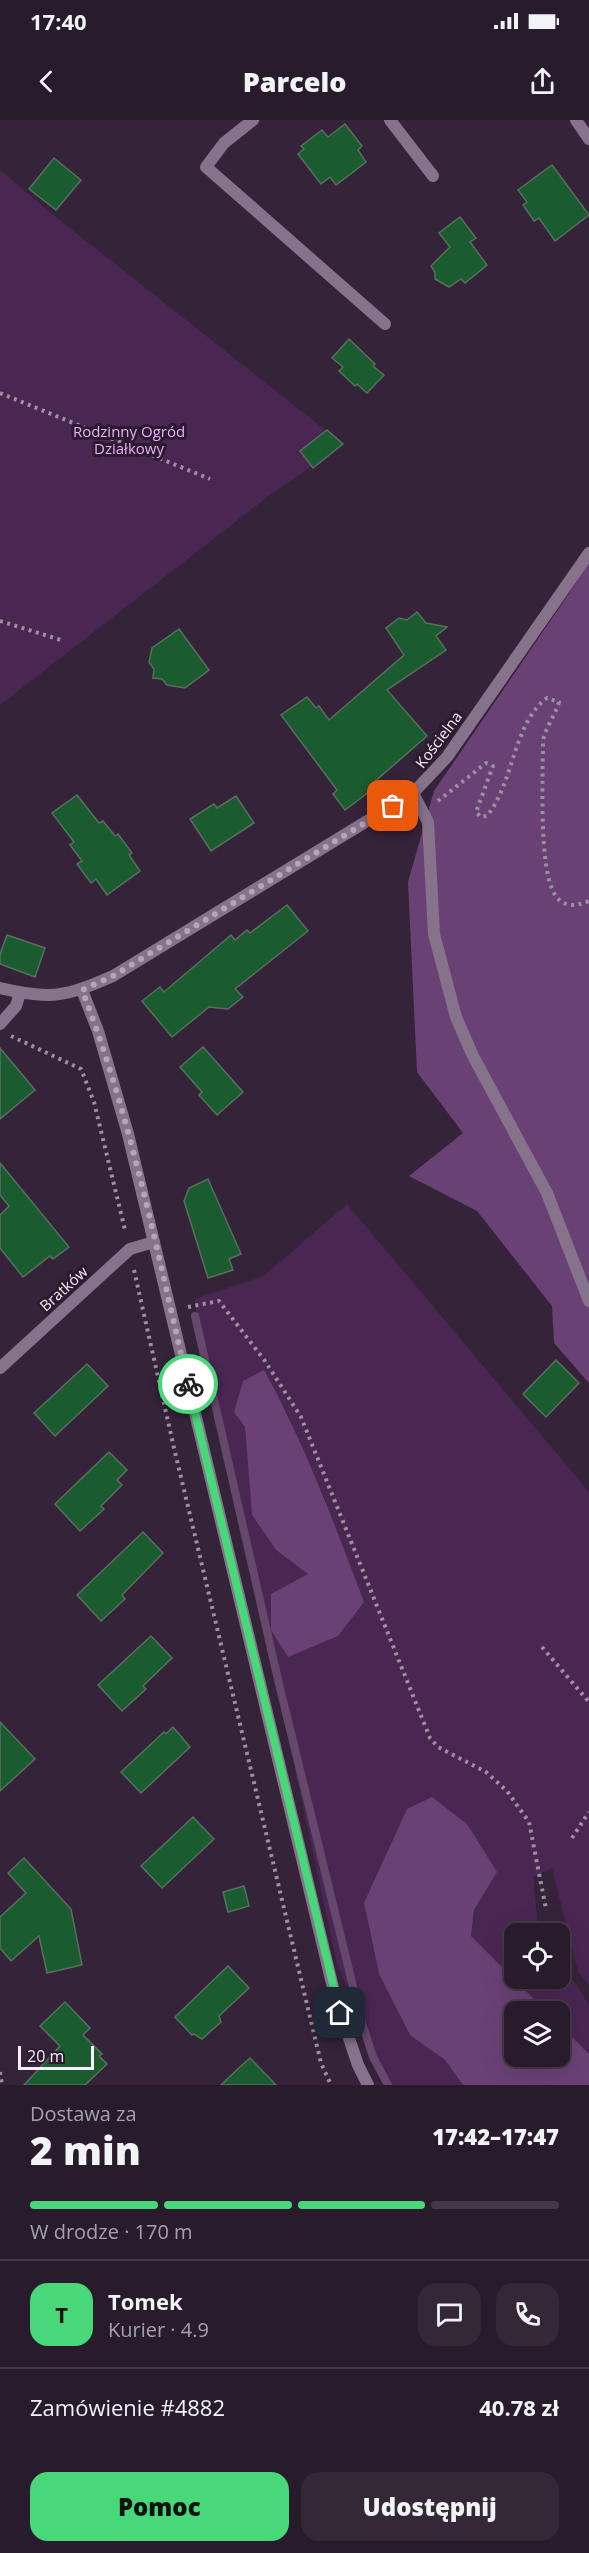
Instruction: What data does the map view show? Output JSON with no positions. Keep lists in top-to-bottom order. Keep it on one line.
{"streets":{"street":["Kościelna","Bratków"]},"parks":["Rodzinny Ogród Działkowy"],"scale_bar":"20 m","page":{"status":"17:40","header":"Parcelo","scale":"20 m","heading":["2 min","Dostawa za","17:42–17:47"],"panel":["Tomek","Kurier · 4.9","Zamówienie #4882","40.78 zł"],"bar":"W drodze · 170 m","round":"T","buttons":["Pomoc","Udostępnij"]}}
